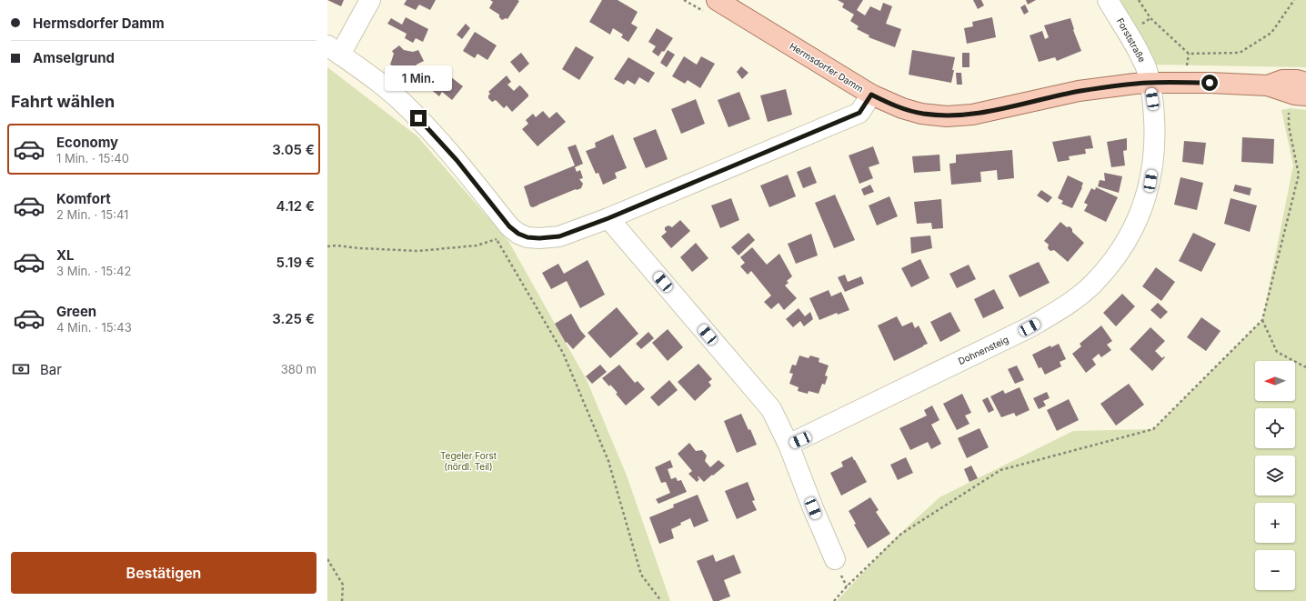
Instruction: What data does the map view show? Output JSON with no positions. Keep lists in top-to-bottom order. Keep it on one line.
{"streets":{"main road":["Hermsdorfer Damm"],"street":["Forststraße","Dohnensteig"]},"crossings":[["Forststraße","Hermsdorfer Damm"],["Forststraße","Dohnensteig"],["Hermsdorfer Damm","Dohnensteig"]],"parks":["Tegeler Forst (nördl. Teil)"],"north":"left","page":{"banner":["Hermsdorfer Damm","Amselgrund"],"bubble":"1 Min.","heading":"Fahrt wählen","list":[{"name":"Economy","note":"1 Min. · 15:40","value":"3.05 €"},{"name":"Komfort","note":"2 Min. · 15:41","value":"4.12 €"},{"name":"XL","note":"3 Min. · 15:42","value":"5.19 €"},{"name":"Green","note":"4 Min. · 15:43","value":"3.25 €"}],"pay":["Bar","380 m"],"map_buttons":["+","−"],"buttons":"Bestätigen"}}
